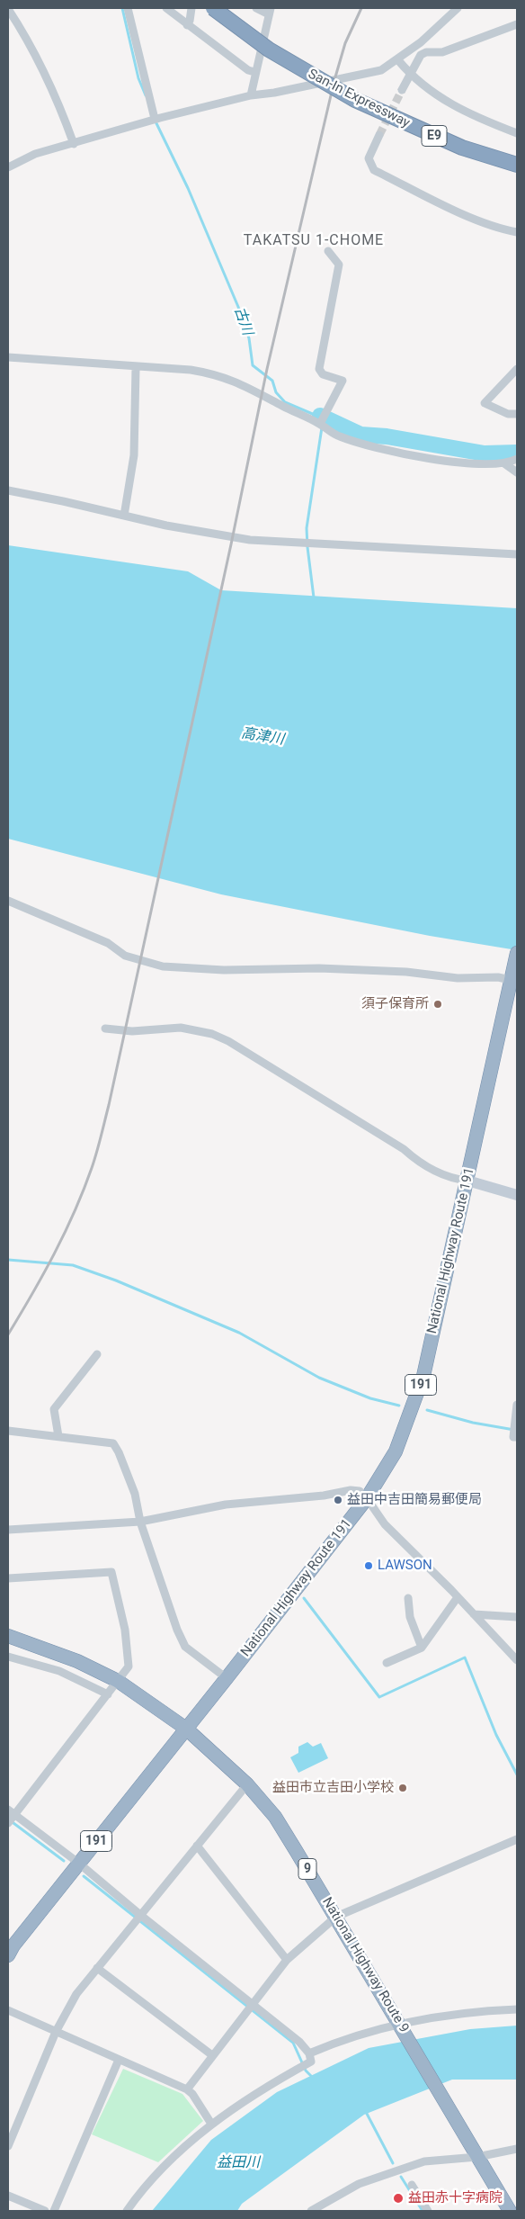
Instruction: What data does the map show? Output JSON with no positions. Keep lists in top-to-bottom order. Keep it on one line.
{"streets":{"highway":["San-In Expressway","E9","National Highway Route 191","191","9","National Highway Route 9"]},"crossings":[["National Highway Route 191","National Highway Route 9"]],"districts":["TAKATSU 1-CHOME"],"water":["古川","高津川","益田川"],"places":["須子保育所","益田中吉田簡易郵便局","LAWSON","益田市立吉田小学校","益田赤十字病院"]}
